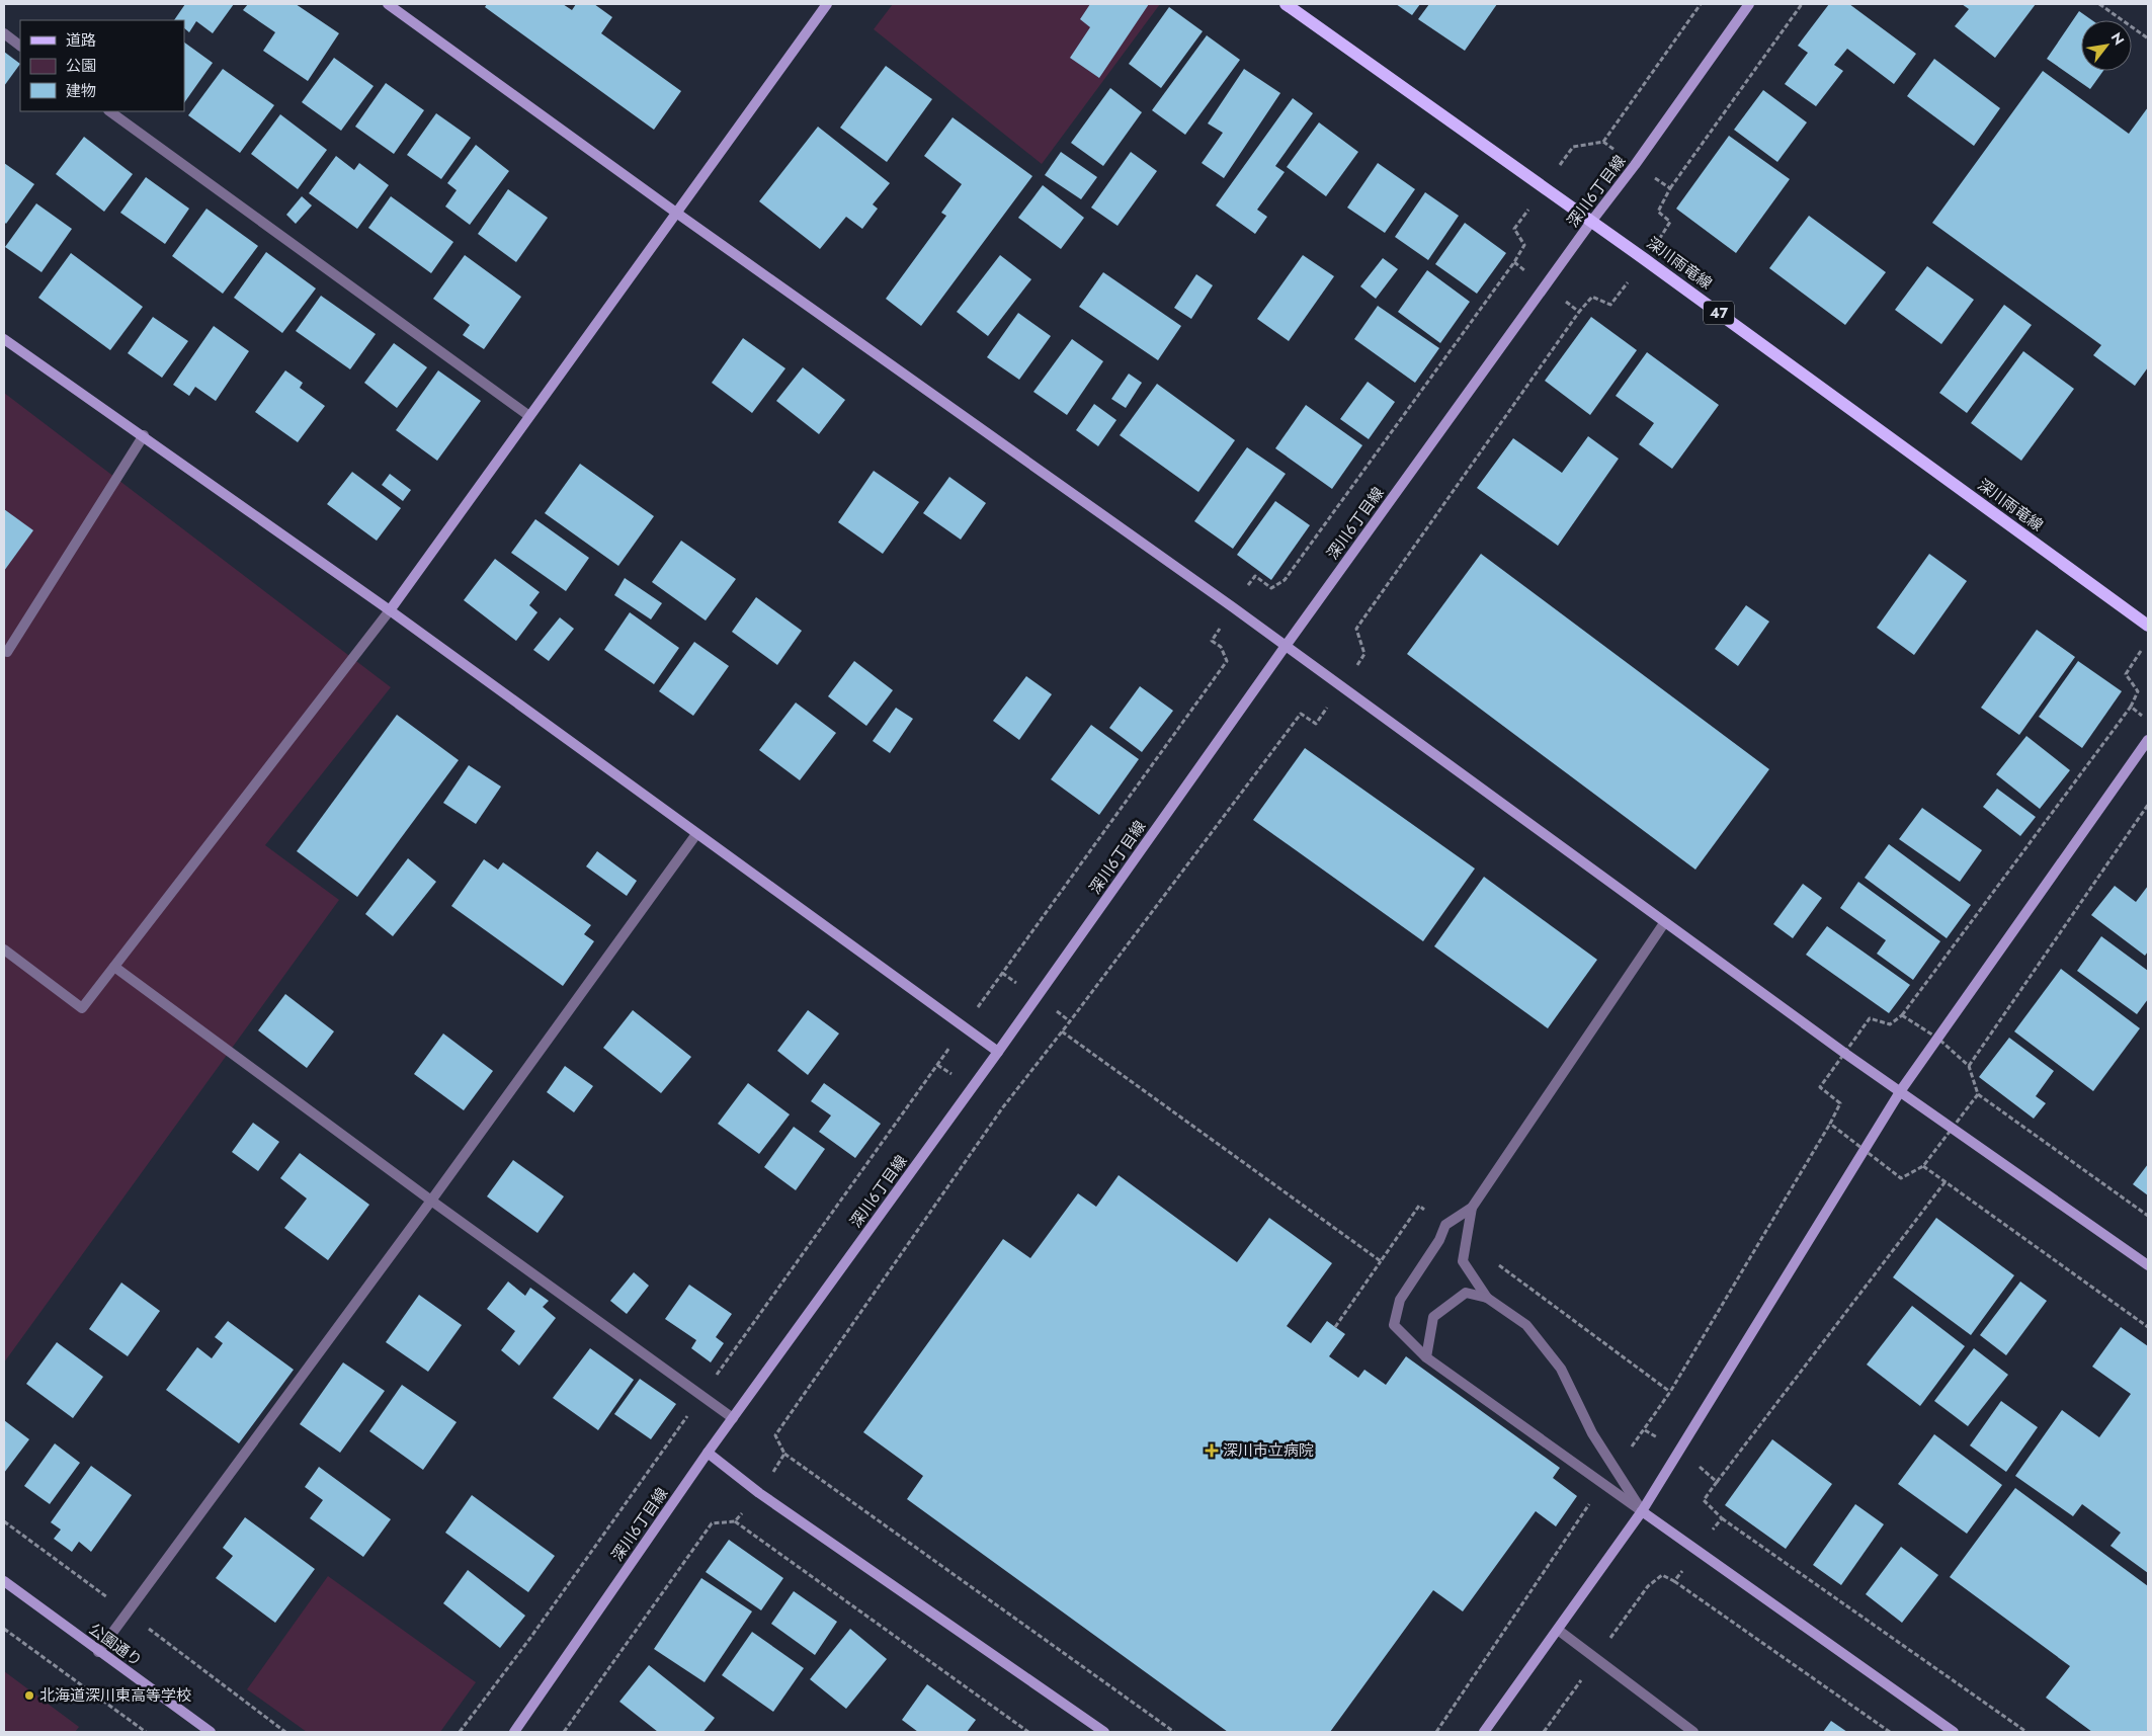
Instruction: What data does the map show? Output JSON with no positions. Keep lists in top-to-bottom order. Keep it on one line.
{"streets":{"main road":["深川雨竜線","47"],"street":["深川６丁目線","公園通り"]},"crossings":[["深川６丁目線","深川雨竜線"]],"places":{"health":["深川市立病院"],"other":["北海道深川東高等学校"]},"legend":["道路","公園","建物"],"north":"top right"}
